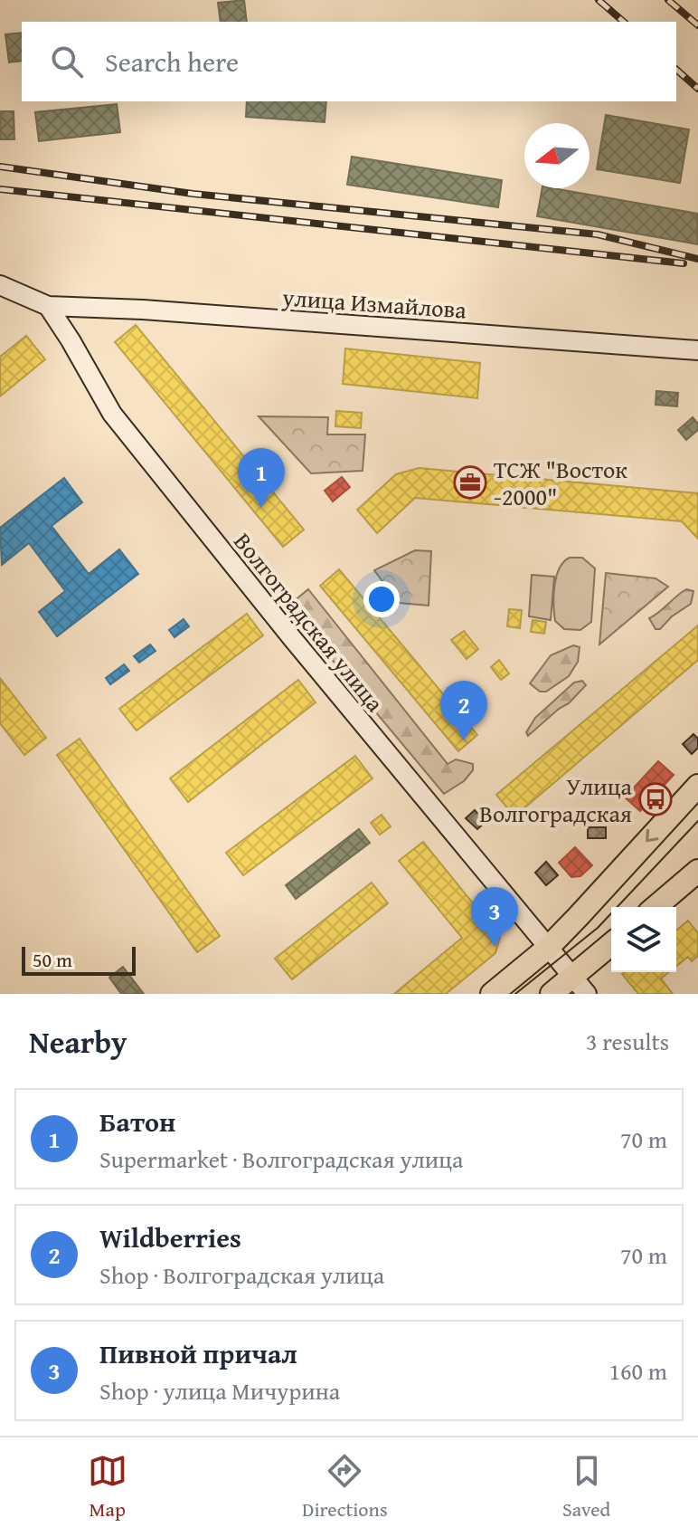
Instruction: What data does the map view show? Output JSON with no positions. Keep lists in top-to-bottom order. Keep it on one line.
{"streets":{"street":["улица Измайлова","Волгоградская улица"]},"crossings":[["улица Измайлова","Волгоградская улица"]],"places":{"office":["ТСЖ \"Восток -2000\""],"bus stop":["Улица Волгоградская"]},"scale_bar":"50 m","north":"left","page":{"search":"Search here","pins":["1","2","3"],"scale":"50 m","heading":["Nearby","3 results"],"list":[{"mark":"1","name":"Батон","note":"Supermarket · Волгоградская улица","value":"70 m"},{"mark":"2","name":"Wildberries","note":"Shop · Волгоградская улица","value":"70 m"},{"mark":"3","name":"Пивной причал","note":"Shop · улица Мичурина","value":"160 m"}],"nav":["Map","Directions","Saved"]}}
